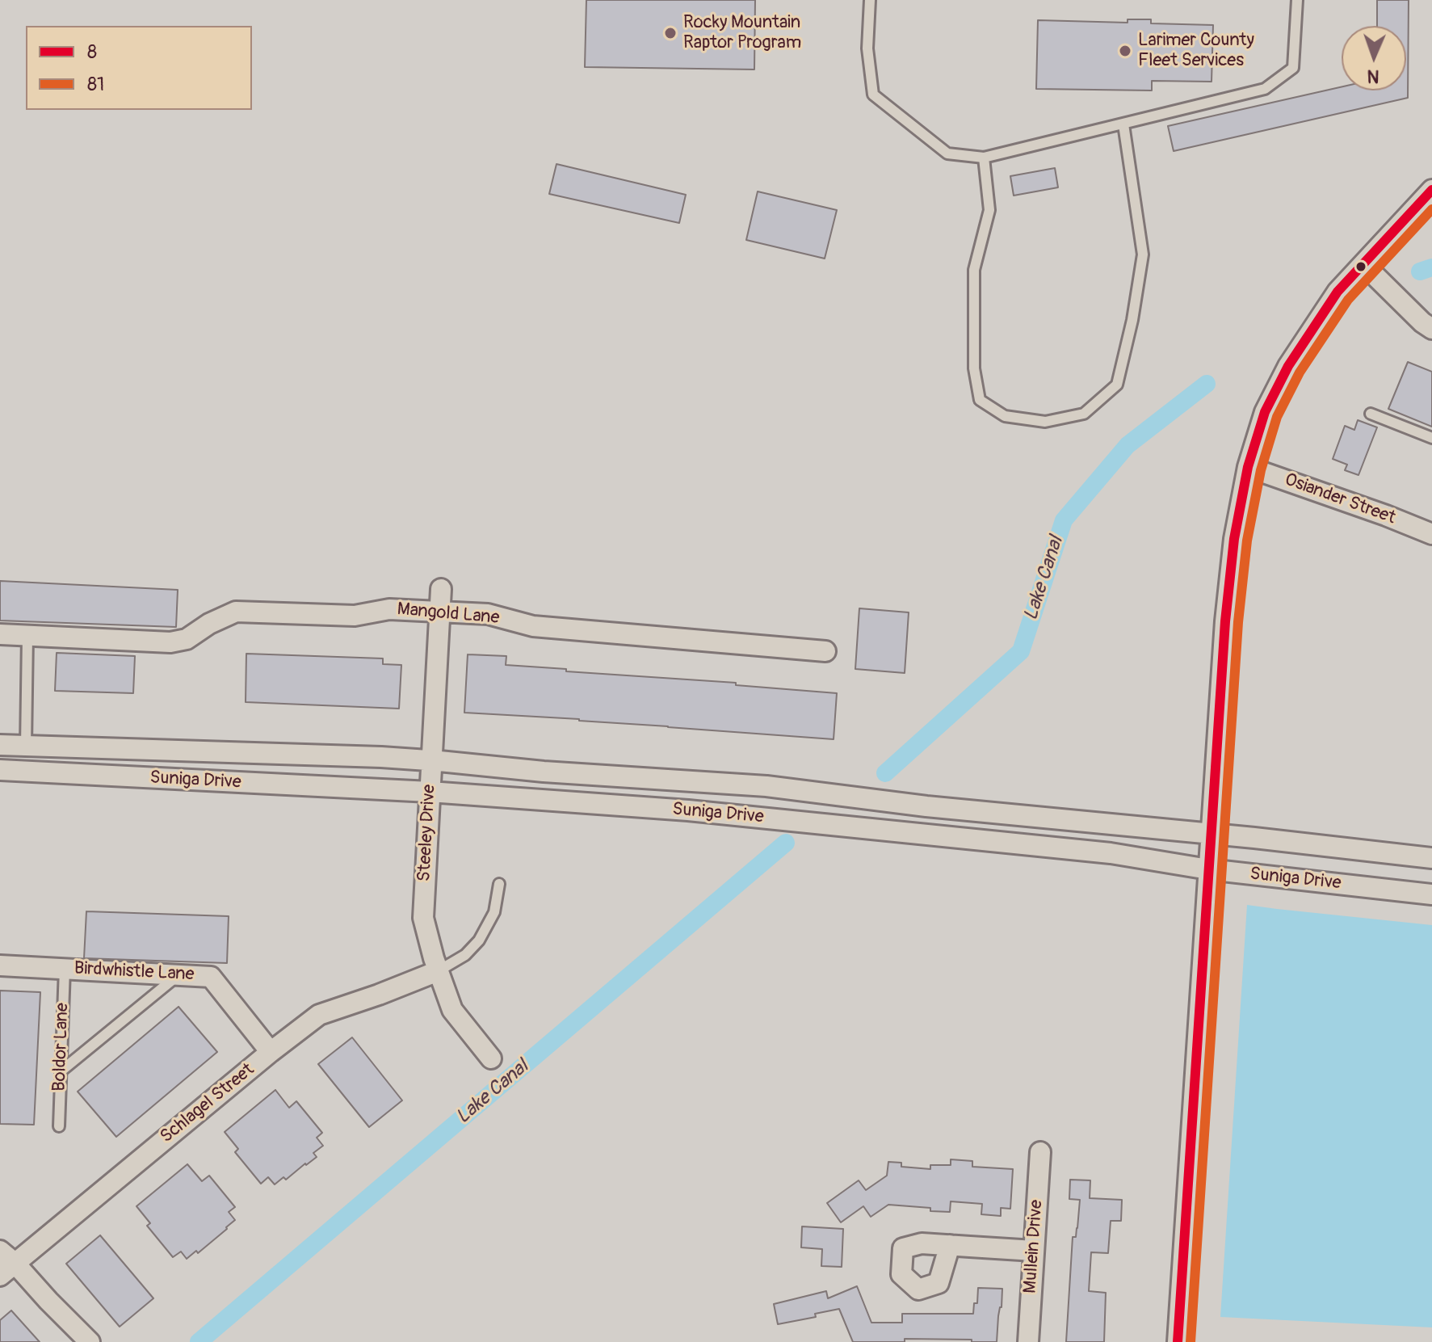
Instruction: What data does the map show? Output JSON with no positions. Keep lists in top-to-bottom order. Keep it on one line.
{"streets":{"street":["Osiander Street","Mangold Lane","Suniga Drive","Steeley Drive","Birdwhistle Lane","Schlagel Street","Mullein Drive"],"lane":["Boldor Lane"]},"crossings":[["Mangold Lane","Steeley Drive"],["Suniga Drive","Steeley Drive"],["Steeley Drive","Schlagel Street"],["Birdwhistle Lane","Boldor Lane"],["Birdwhistle Lane","Schlagel Street"]],"water":["Lake Canal"],"places":["Rocky Mountain Raptor Program","Larimer County Fleet Services"],"lines":["transit line 8","transit line 81"],"legend":["8","81"],"north":"bottom"}
